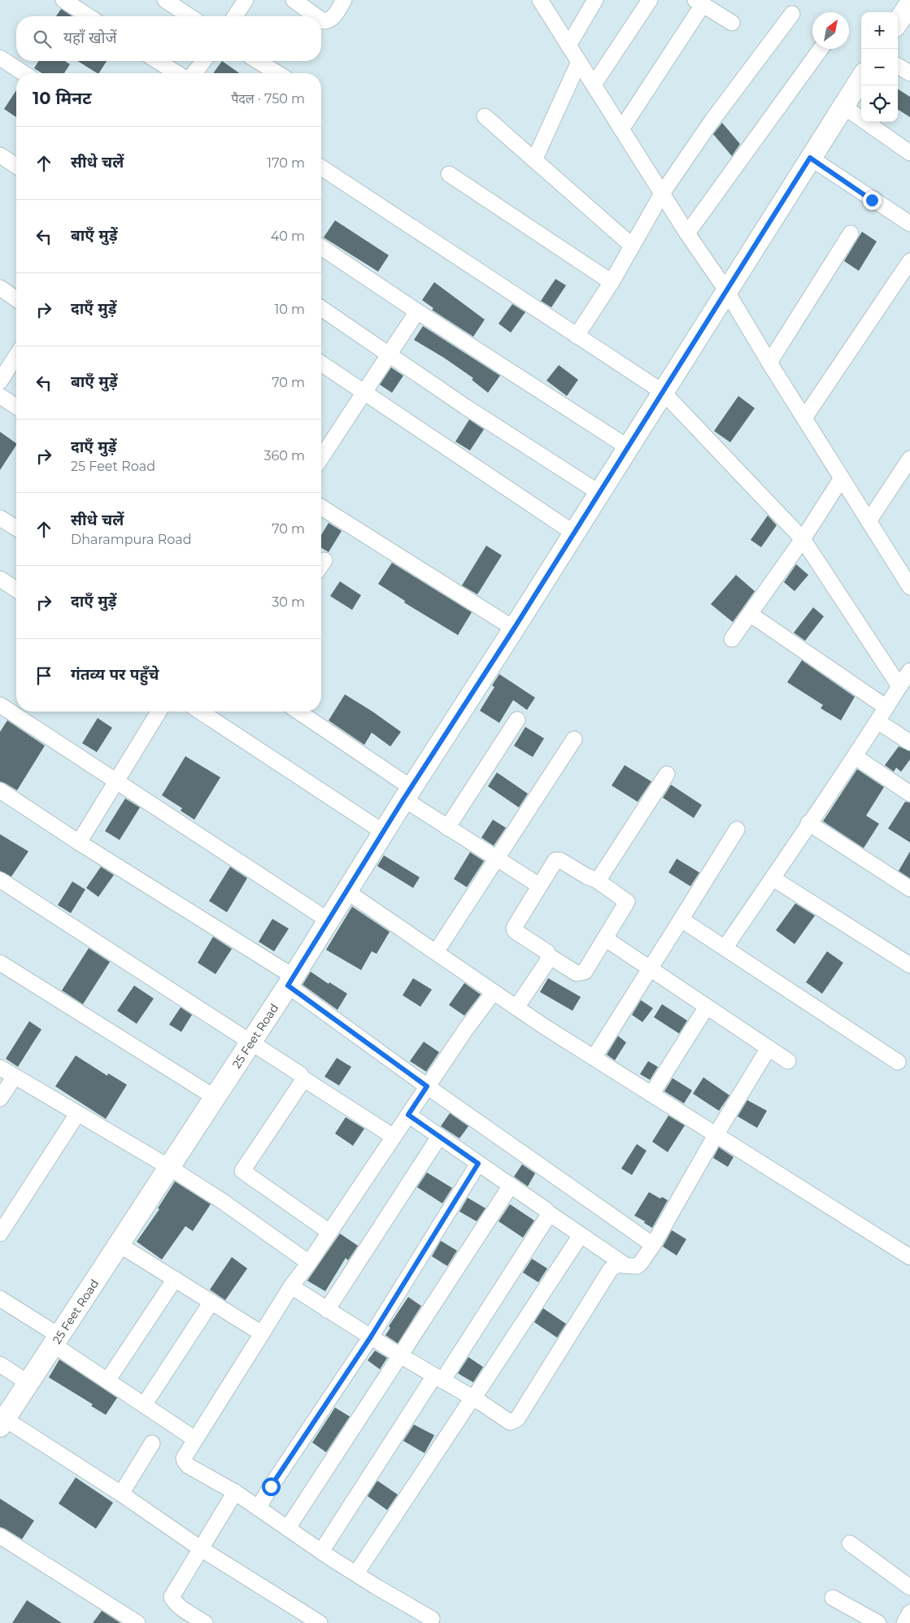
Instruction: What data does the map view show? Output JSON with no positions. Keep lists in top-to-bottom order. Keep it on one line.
{"streets":{"street":["25 Feet Road"]},"north":"top right","page":{"map_buttons":["+","−"],"search":"यहाँ खोजें","heading":["10 मिनट","पैदल · 750 m"],"list":[["सीधे चलें","170 m"],["बाएँ मुड़ें","40 m"],["दाएँ मुड़ें","10 m"],["बाएँ मुड़ें","70 m"],["दाएँ मुड़ें","25 Feet Road","360 m"],["सीधे चलें","Dharampura Road","70 m"],["दाएँ मुड़ें","30 m"],"गंतव्य पर पहुँचे"]}}
